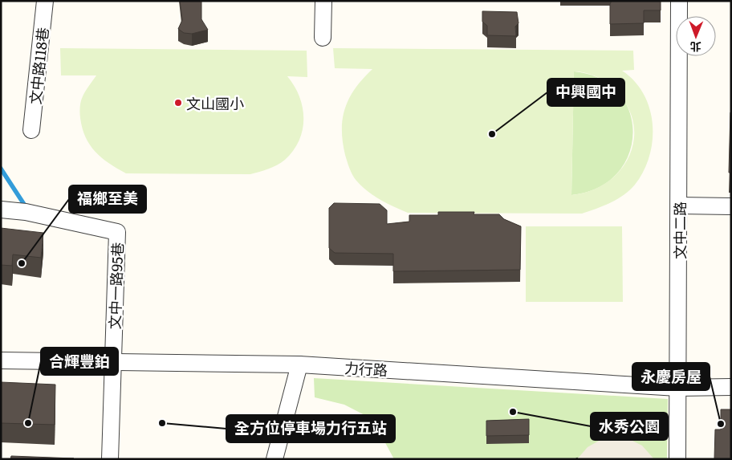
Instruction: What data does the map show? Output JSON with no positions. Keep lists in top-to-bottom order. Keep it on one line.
{"streets":{"street":["文中路118巷","文中二路","文中一路95巷","力行路"]},"crossings":[["文中二路","力行路"],["文中一路95巷","力行路"]],"places":["文山國小","中興國中","福鄉至美","水秀公園","合輝豐鉑","全方位停車場力行五站","永慶房屋"],"north":"bottom"}
